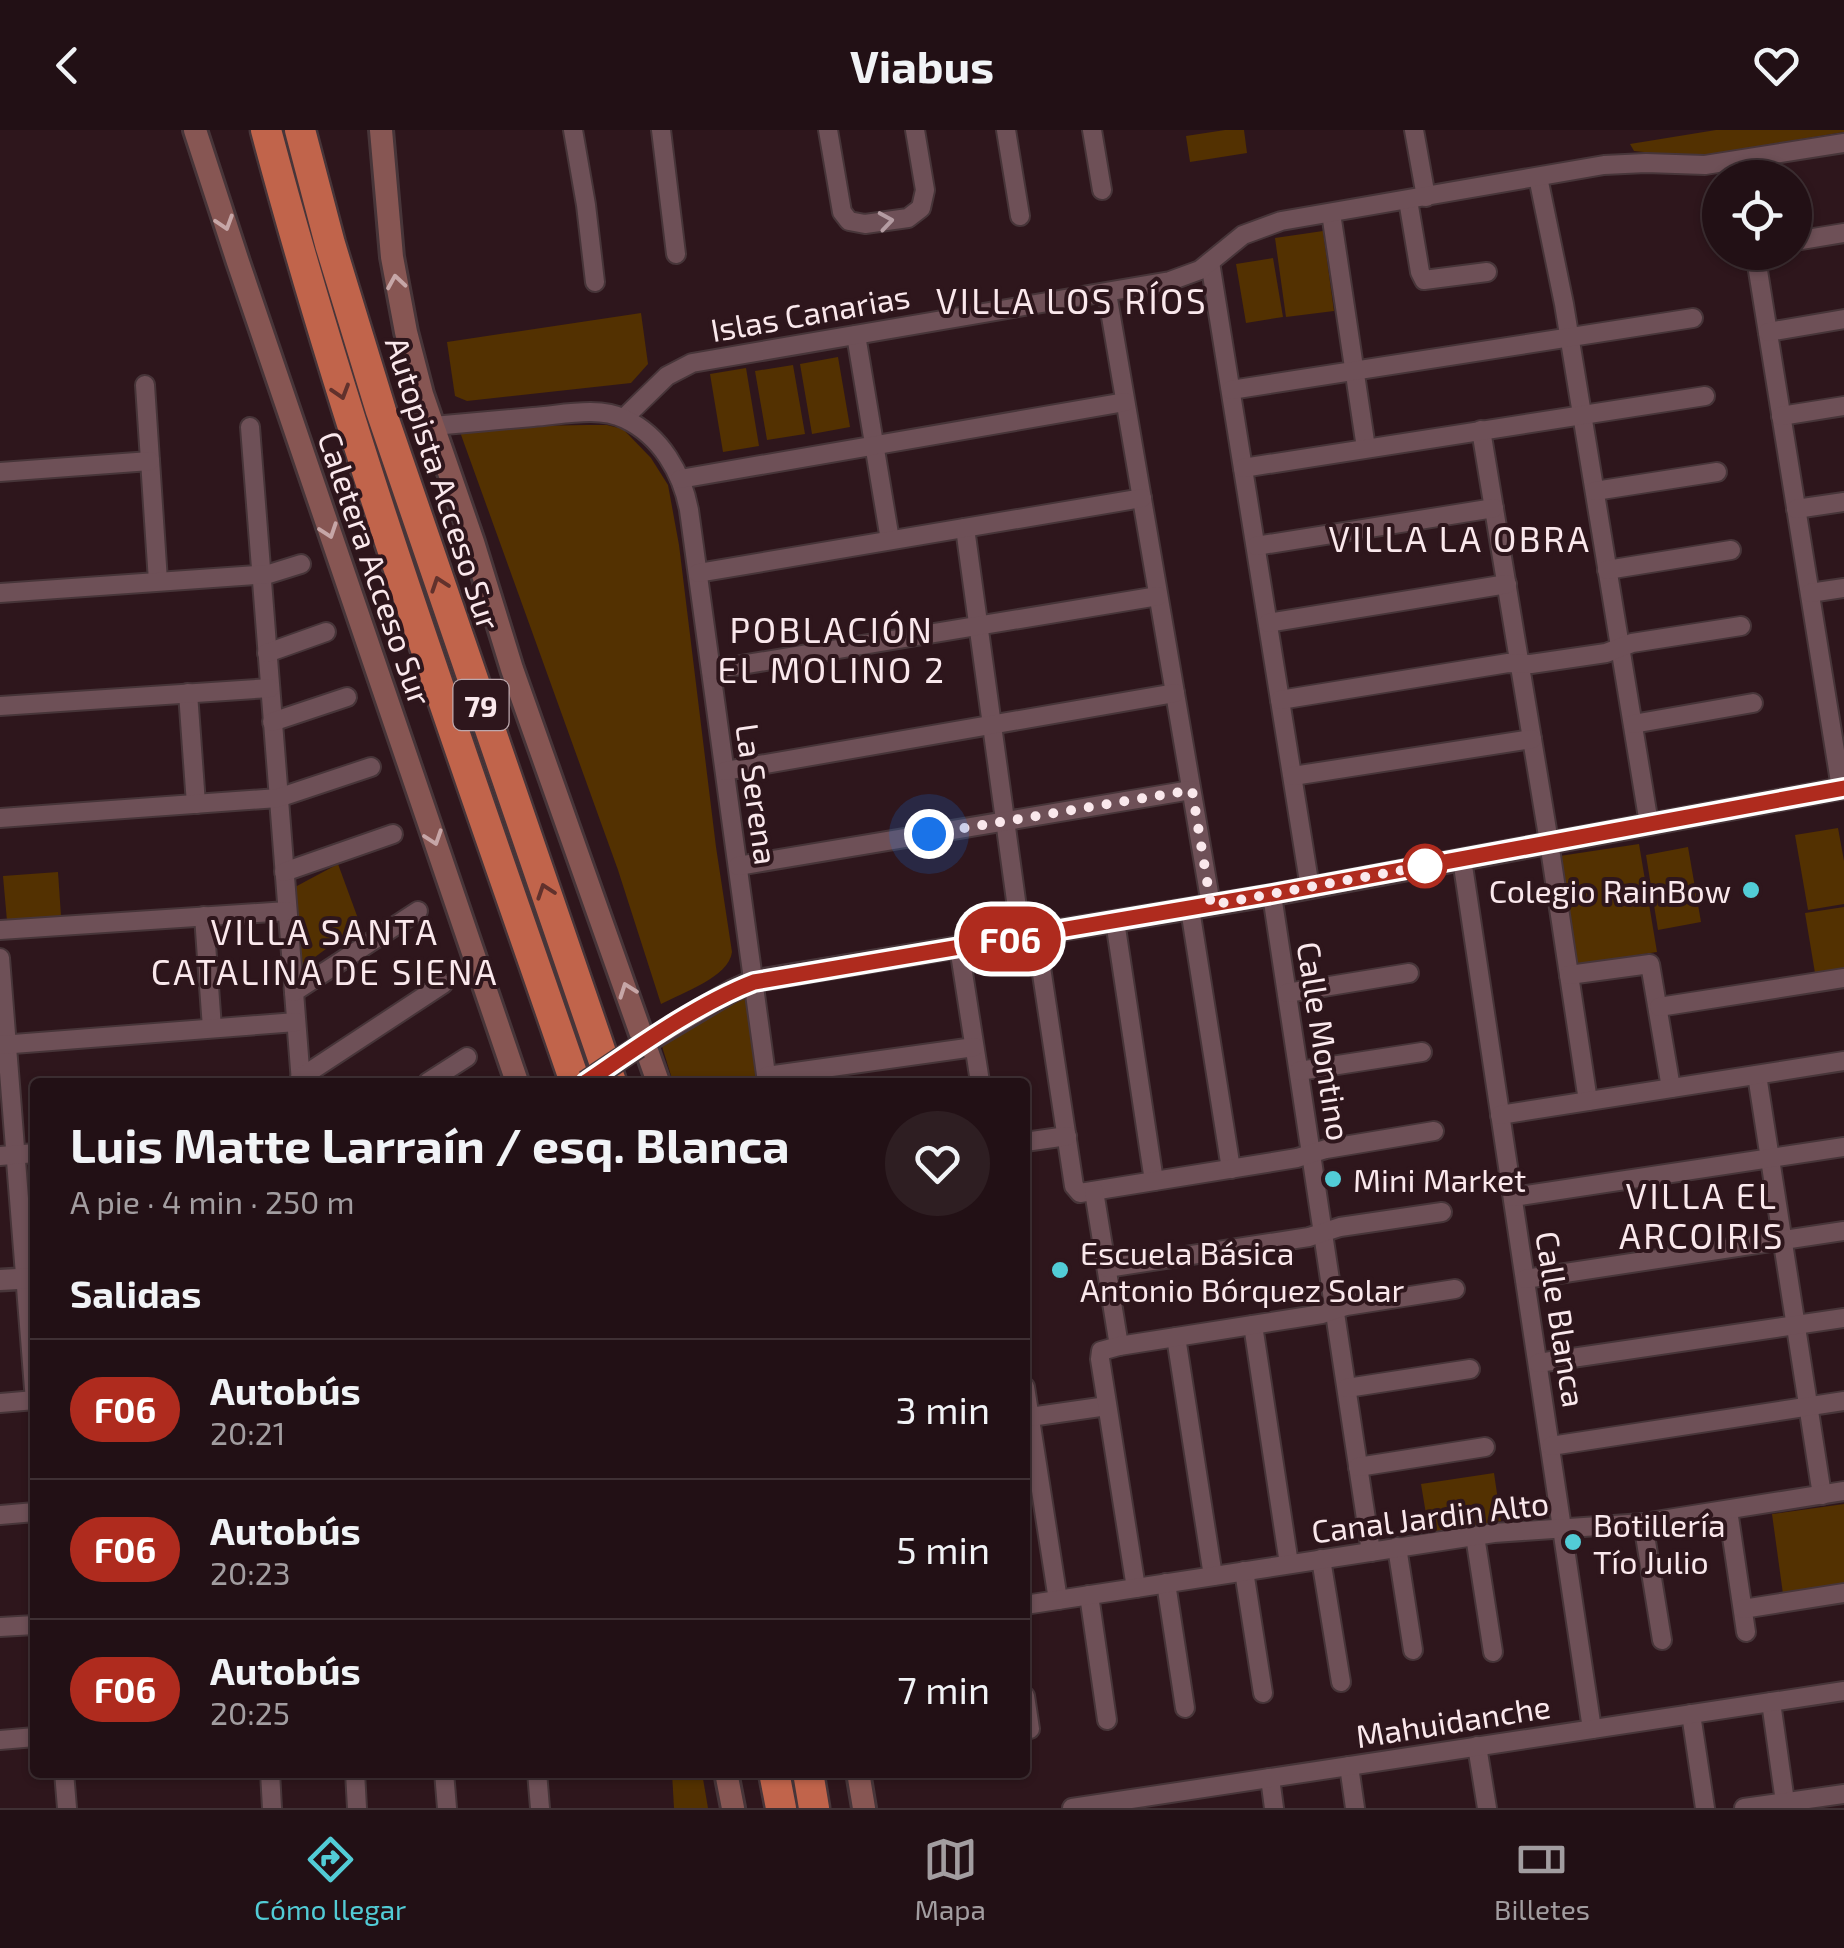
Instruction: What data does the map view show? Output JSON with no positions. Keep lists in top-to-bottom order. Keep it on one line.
{"streets":{"highway":["Autopista Acceso Sur","79"],"main road":["Caletera Acceso Sur"],"street":["Islas Canarias","La Serena","Calle Montino","Calle Blanca","Canal Jardin Alto","Mahuidanche"]},"crossings":[["Islas Canarias","La Serena"],["Calle Montino","Canal Jardin Alto"],["Calle Blanca","Canal Jardin Alto"],["Calle Blanca","Mahuidanche"]],"districts":["VILLA LOS RÍOS","VILLA LA OBRA","POBLACIÓN EL MOLINO 2","VILLA SANTA CATALINA DE SIENA","VILLA EL ARCOIRIS"],"places":["Colegio RainBow","Mini Market","Escuela Básica Antonio Bórquez Solar","Botillería Tío Julio"],"lines":["bus line F06"],"page":{"header":"Viabus","on_map":"F06","heading":[["Luis Matte Larraín / esq. Blanca","A pie · 4 min · 250 m"],"Salidas"],"list":[{"mark":"F06","name":"Autobús","note":"20:21","value":"3 min"},{"mark":"F06","name":"Autobús","note":"20:23","value":"5 min"},{"mark":"F06","name":"Autobús","note":"20:25","value":"7 min"}],"tabs":["Cómo llegar","Mapa","Billetes"]}}
